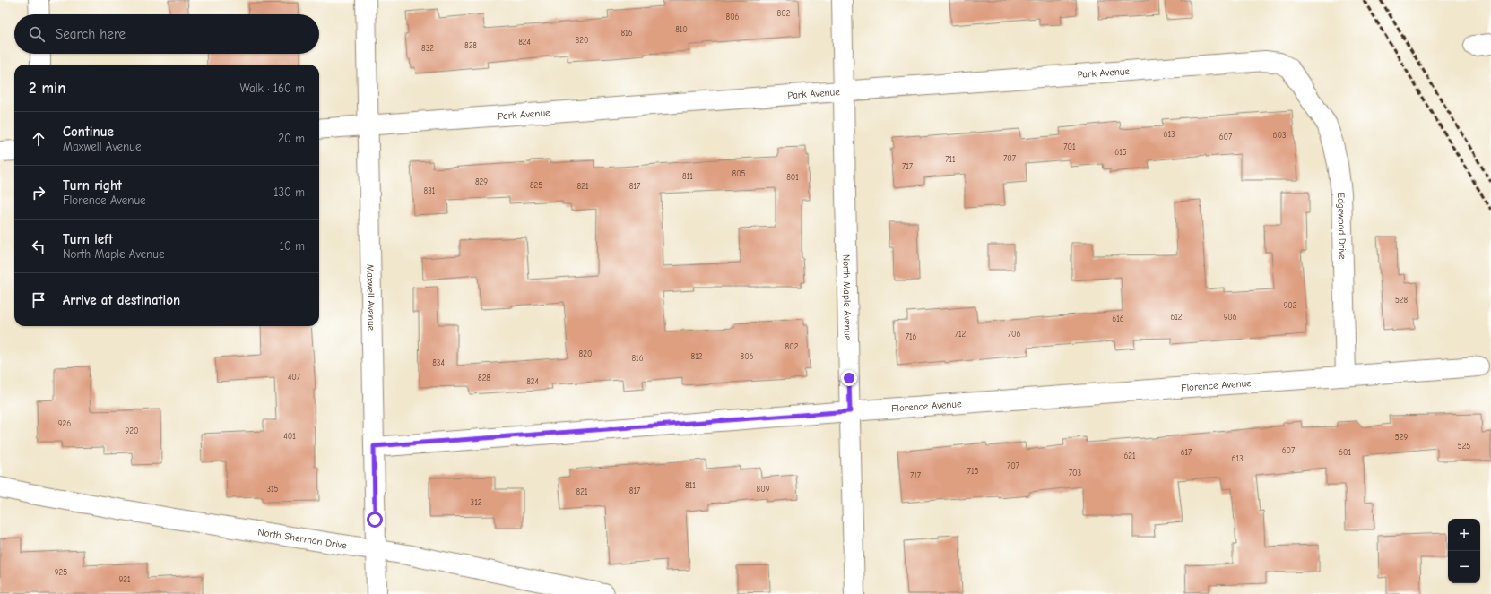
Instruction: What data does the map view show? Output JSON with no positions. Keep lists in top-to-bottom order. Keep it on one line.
{"streets":{"street":["Park Avenue","Edgewood Drive","Maxwell Avenue","North Maple Avenue","Florence Avenue","North Sherman Drive"]},"crossings":[["Park Avenue","Edgewood Drive"],["Park Avenue","Maxwell Avenue"],["Park Avenue","North Maple Avenue"],["Edgewood Drive","Florence Avenue"],["Maxwell Avenue","Florence Avenue"],["Maxwell Avenue","North Sherman Drive"],["North Maple Avenue","Florence Avenue"]],"house_numbers":["802","806","810","816","820","824","828","832","613","603","607","701","615","707","711","717","805","811","801","829","825","821","817","831","528","902","612","906","616","712","706","716","802","820","812","806","816","834","407","828","824","926","920","401","529","525","607","617","601","621","613","707","715","703","717","811","315","809","817","821","312","925","921"],"page":{"search":"Search here","heading":["2 min","Walk · 160 m"],"list":[["Continue","Maxwell Avenue","20 m"],["Turn right","Florence Avenue","130 m"],["Turn left","North Maple Avenue","10 m"],"Arrive at destination"],"map_buttons":["+","−"]}}
